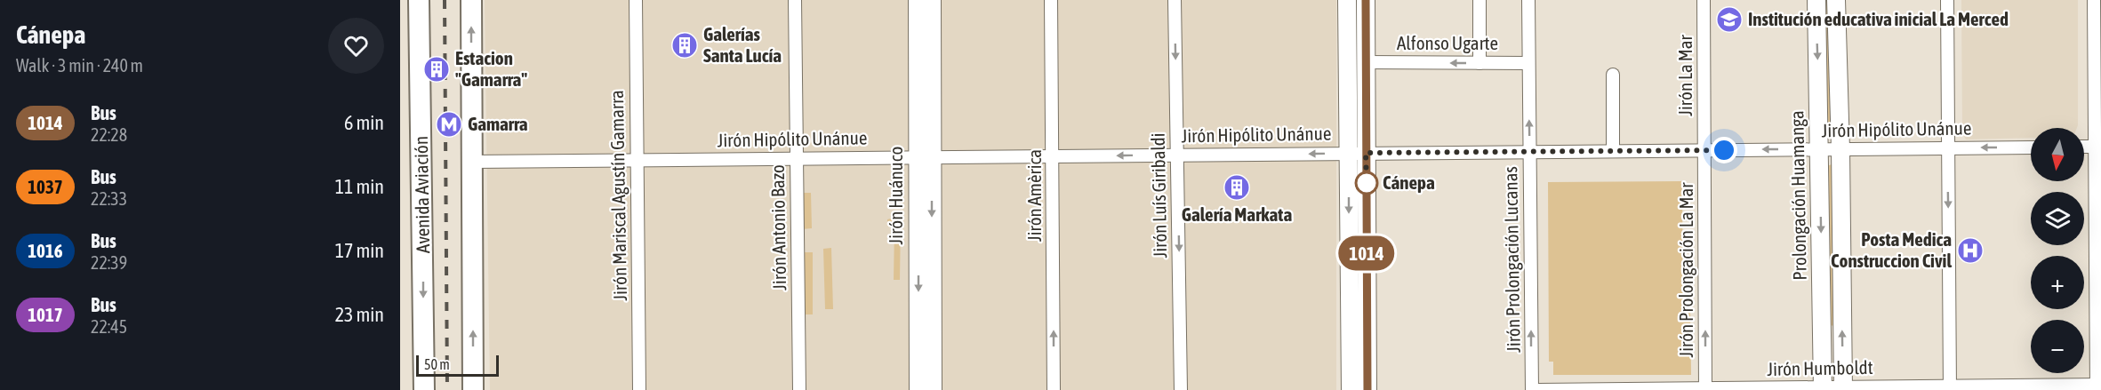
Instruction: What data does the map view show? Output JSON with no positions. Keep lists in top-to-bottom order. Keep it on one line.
{"streets":{"main road":["Avenida Aviación"],"street":["Alfonso Ugarte","Jirón La Mar","Jirón Hipólito Unánue","Jirón Mariscal Agustín Gamarra","Jirón Huánuco","Jirón Amèrica","Jirón Luís Giribaldi","Prolongación Huamanga","Jirón Antonio Bazo","Jirón Prolongación Lucanas","Jirón Prolongación La Mar","Jirón Humboldt"]},"crossings":[["Alfonso Ugarte","Jirón Prolongación Lucanas"],["Jirón La Mar","Jirón Hipólito Unánue"],["Jirón La Mar","Jirón Prolongación La Mar"],["Jirón Hipólito Unánue","Jirón Mariscal Agustín Gamarra"],["Jirón Hipólito Unánue","Jirón Huánuco"],["Jirón Hipólito Unánue","Jirón Amèrica"],["Jirón Hipólito Unánue","Jirón Luís Giribaldi"],["Jirón Hipólito Unánue","Prolongación Huamanga"],["Jirón Hipólito Unánue","Jirón Antonio Bazo"],["Jirón Hipólito Unánue","Jirón Prolongación Lucanas"],["Jirón Hipólito Unánue","Jirón Prolongación La Mar"],["Prolongación Huamanga","Jirón Humboldt"],["Jirón Prolongación La Mar","Jirón Humboldt"]],"one_way":["Alfonso Ugarte","Jirón Huánuco","Jirón Amèrica","Jirón Luís Giribaldi","Jirón Prolongación Lucanas","Jirón Prolongación La Mar"],"places":{"school or university":["Institución educativa inicial La Merced"],"building":["Galerías Santa Lucía","Estacion \"Gamarra\"","Galería Markata"],"metro station":["Gamarra"],"other":["Cánepa"],"hospital":["Posta Medica Construccion Civil"]},"lines":["bus line 1014"],"scale_bar":"50 m","north":"bottom","page":{"heading":["Cánepa","Walk · 3 min · 240 m"],"on_map":"1014","list":[{"mark":"1014","name":"Bus","note":"22:28","value":"6 min"},{"mark":"1037","name":"Bus","note":"22:33","value":"11 min"},{"mark":"1016","name":"Bus","note":"22:39","value":"17 min"},{"mark":"1017","name":"Bus","note":"22:45","value":"23 min"}],"map_buttons":["+","−"],"scale":"50 m"}}
